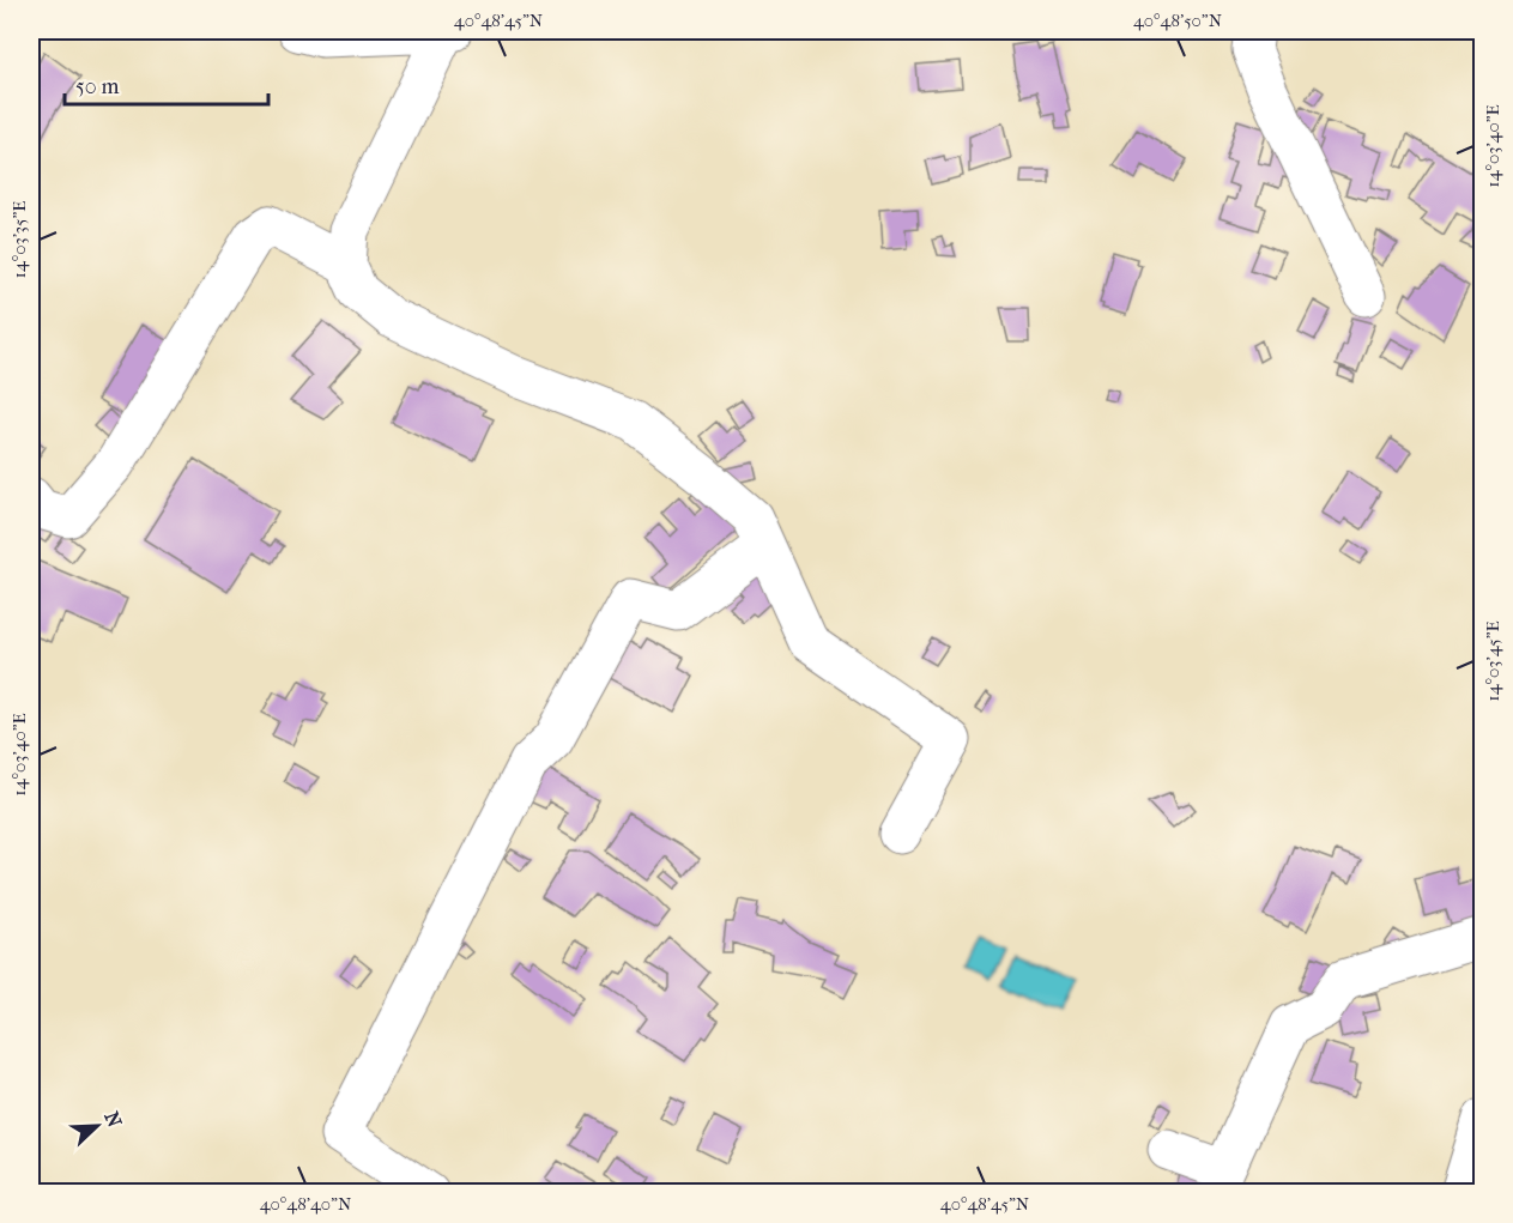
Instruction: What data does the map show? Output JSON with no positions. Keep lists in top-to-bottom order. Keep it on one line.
{"scale_bar":"50 m","north":"top right","coordinates":["40°48'45\"N","40°48'50\"N","14°03'40\"E","14°03'35\"E","14°03'45\"E","40°48'40\"N"]}
